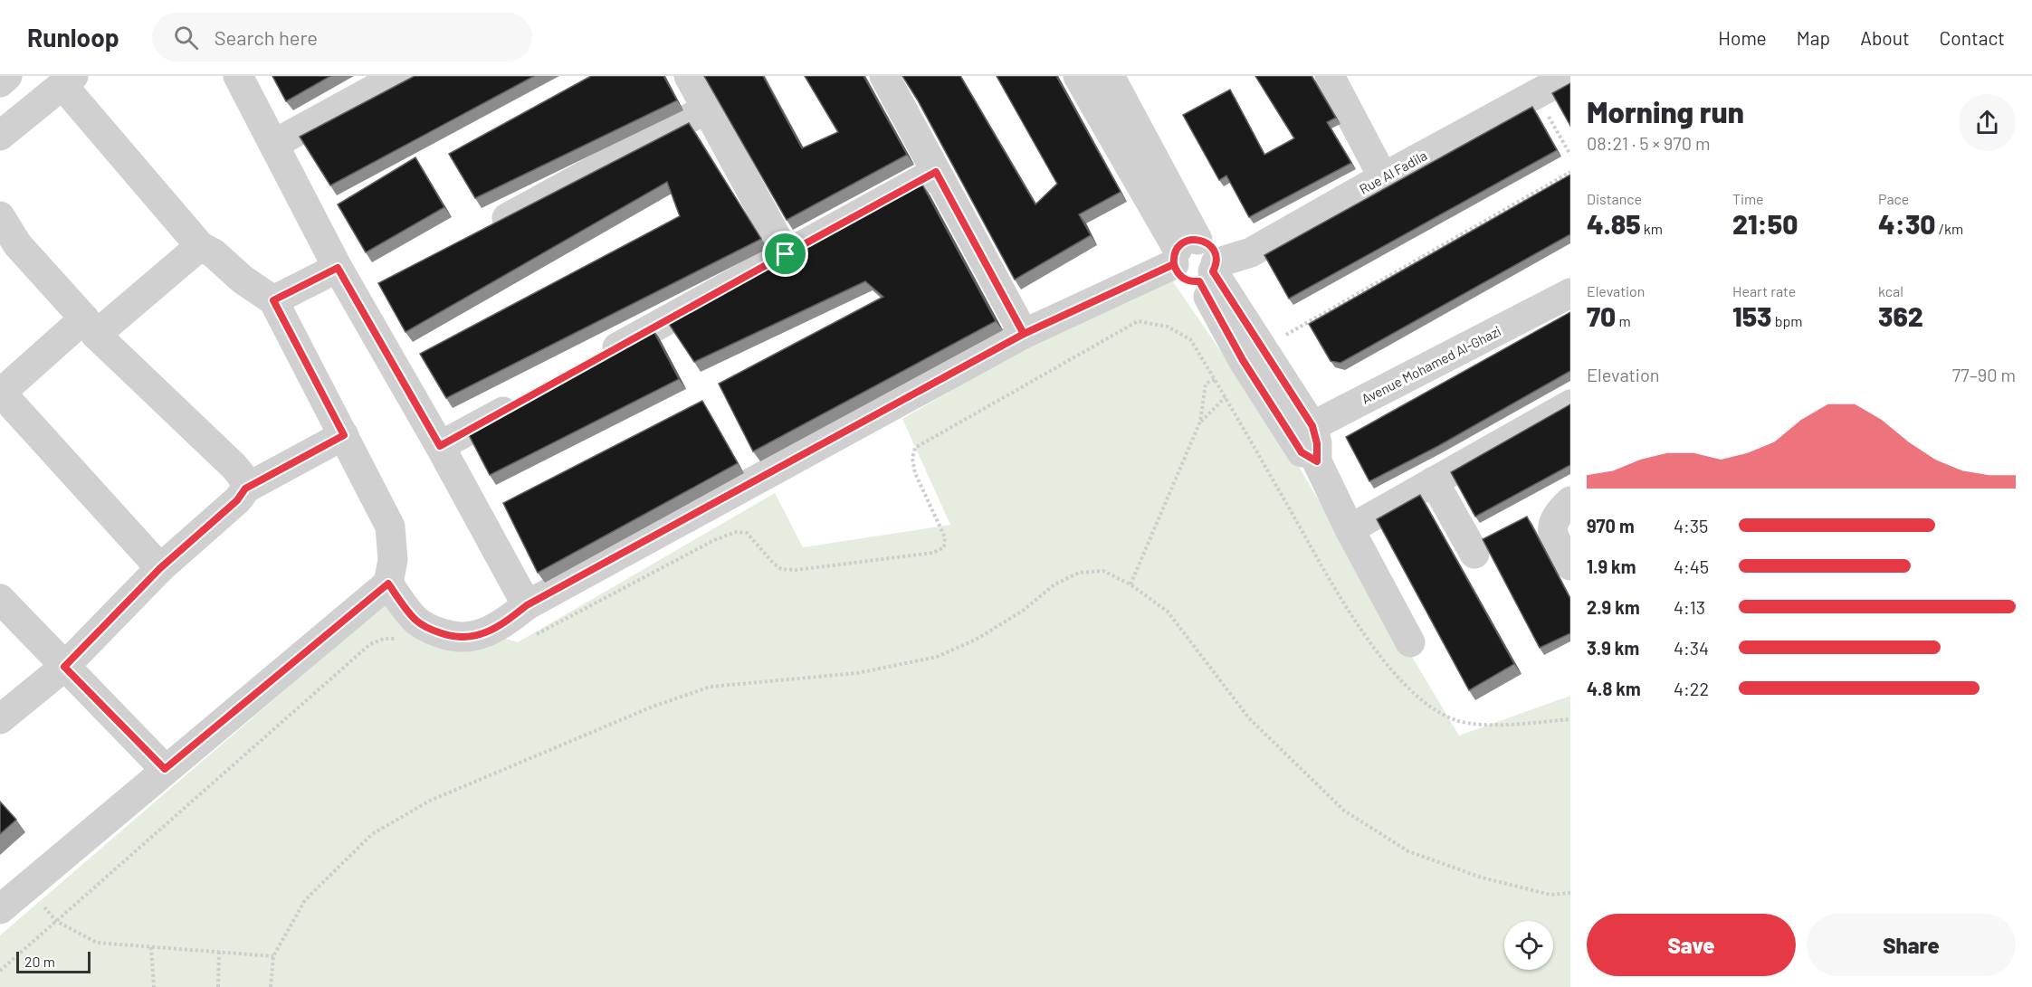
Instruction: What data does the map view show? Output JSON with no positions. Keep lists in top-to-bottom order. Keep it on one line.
{"streets":{"street":["Rue Al Fadila","Avenue Mohamed Al-Ghazi"]},"scale_bar":"20 m","page":{"header":"Runloop","search":"Search here","nav":["Home","Map","About","Contact"],"heading":["Morning run","08:21 · 5 × 970 m"],"stats":[["Distance","4.85 km"],["Time","21:50"],["Pace","4:30 /km"],["Elevation","70 m"],["Heart rate","153 bpm"],["kcal","362"]],"chart":["Elevation","77–90 m"],"list":[{"name":"970 m","note":"4:35"},{"name":"1.9 km","note":"4:45"},{"name":"2.9 km","note":"4:13"},{"name":"3.9 km","note":"4:34"},{"name":"4.8 km","note":"4:22"}],"buttons":["Save","Share"],"scale":"20 m"}}
